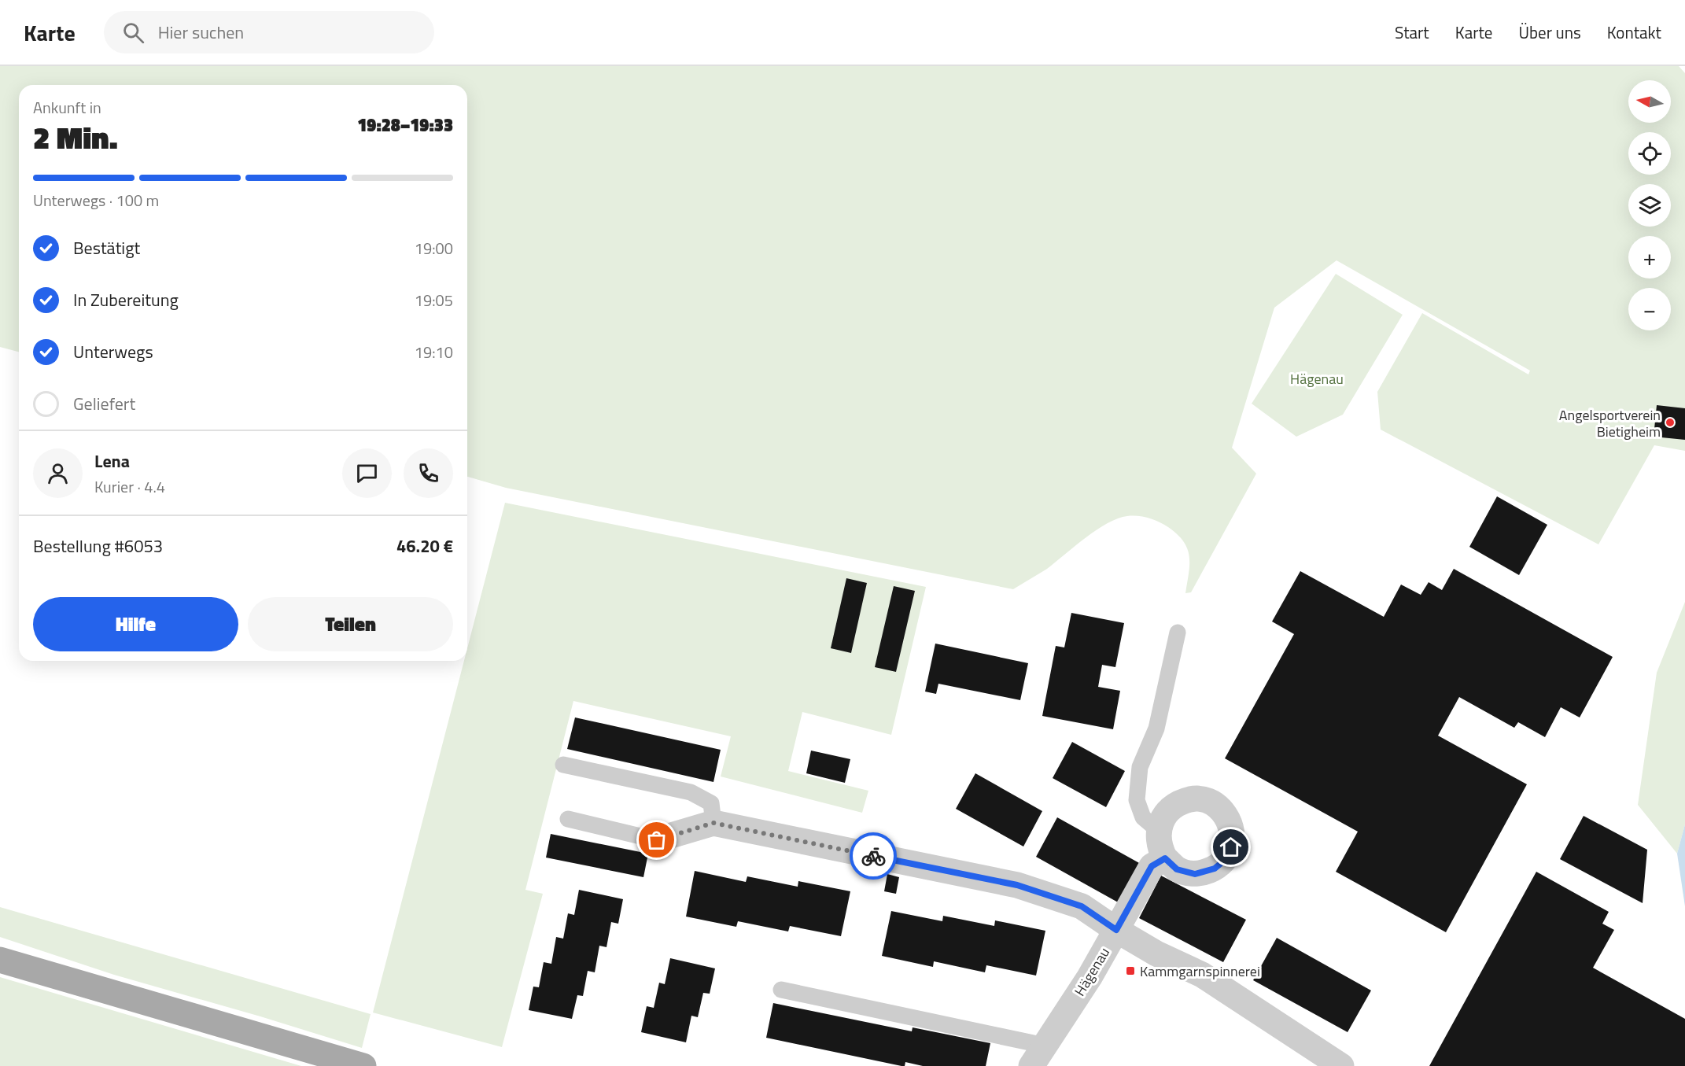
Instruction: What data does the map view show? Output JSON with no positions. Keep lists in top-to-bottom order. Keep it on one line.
{"streets":{"street":["Hägenau"]},"parks":["Hägenau"],"places":{"other":["Angelsportverein Bietigheim"],"transit":["Kammgarnspinnerei"]},"north":"left","page":{"header":"Karte","search":"Hier suchen","nav":["Start","Karte","Über uns","Kontakt"],"map_buttons":["+","−"],"heading":["2 Min.","Ankunft in","19:28–19:33"],"panel":["Lena","Kurier · 4.4","Bestellung #6053","46.20 €"],"bar":"Unterwegs · 100 m","list":[["Bestätigt","19:00"],["In Zubereitung","19:05"],["Unterwegs","19:10"],"Geliefert"],"buttons":["Hilfe","Teilen"]}}
